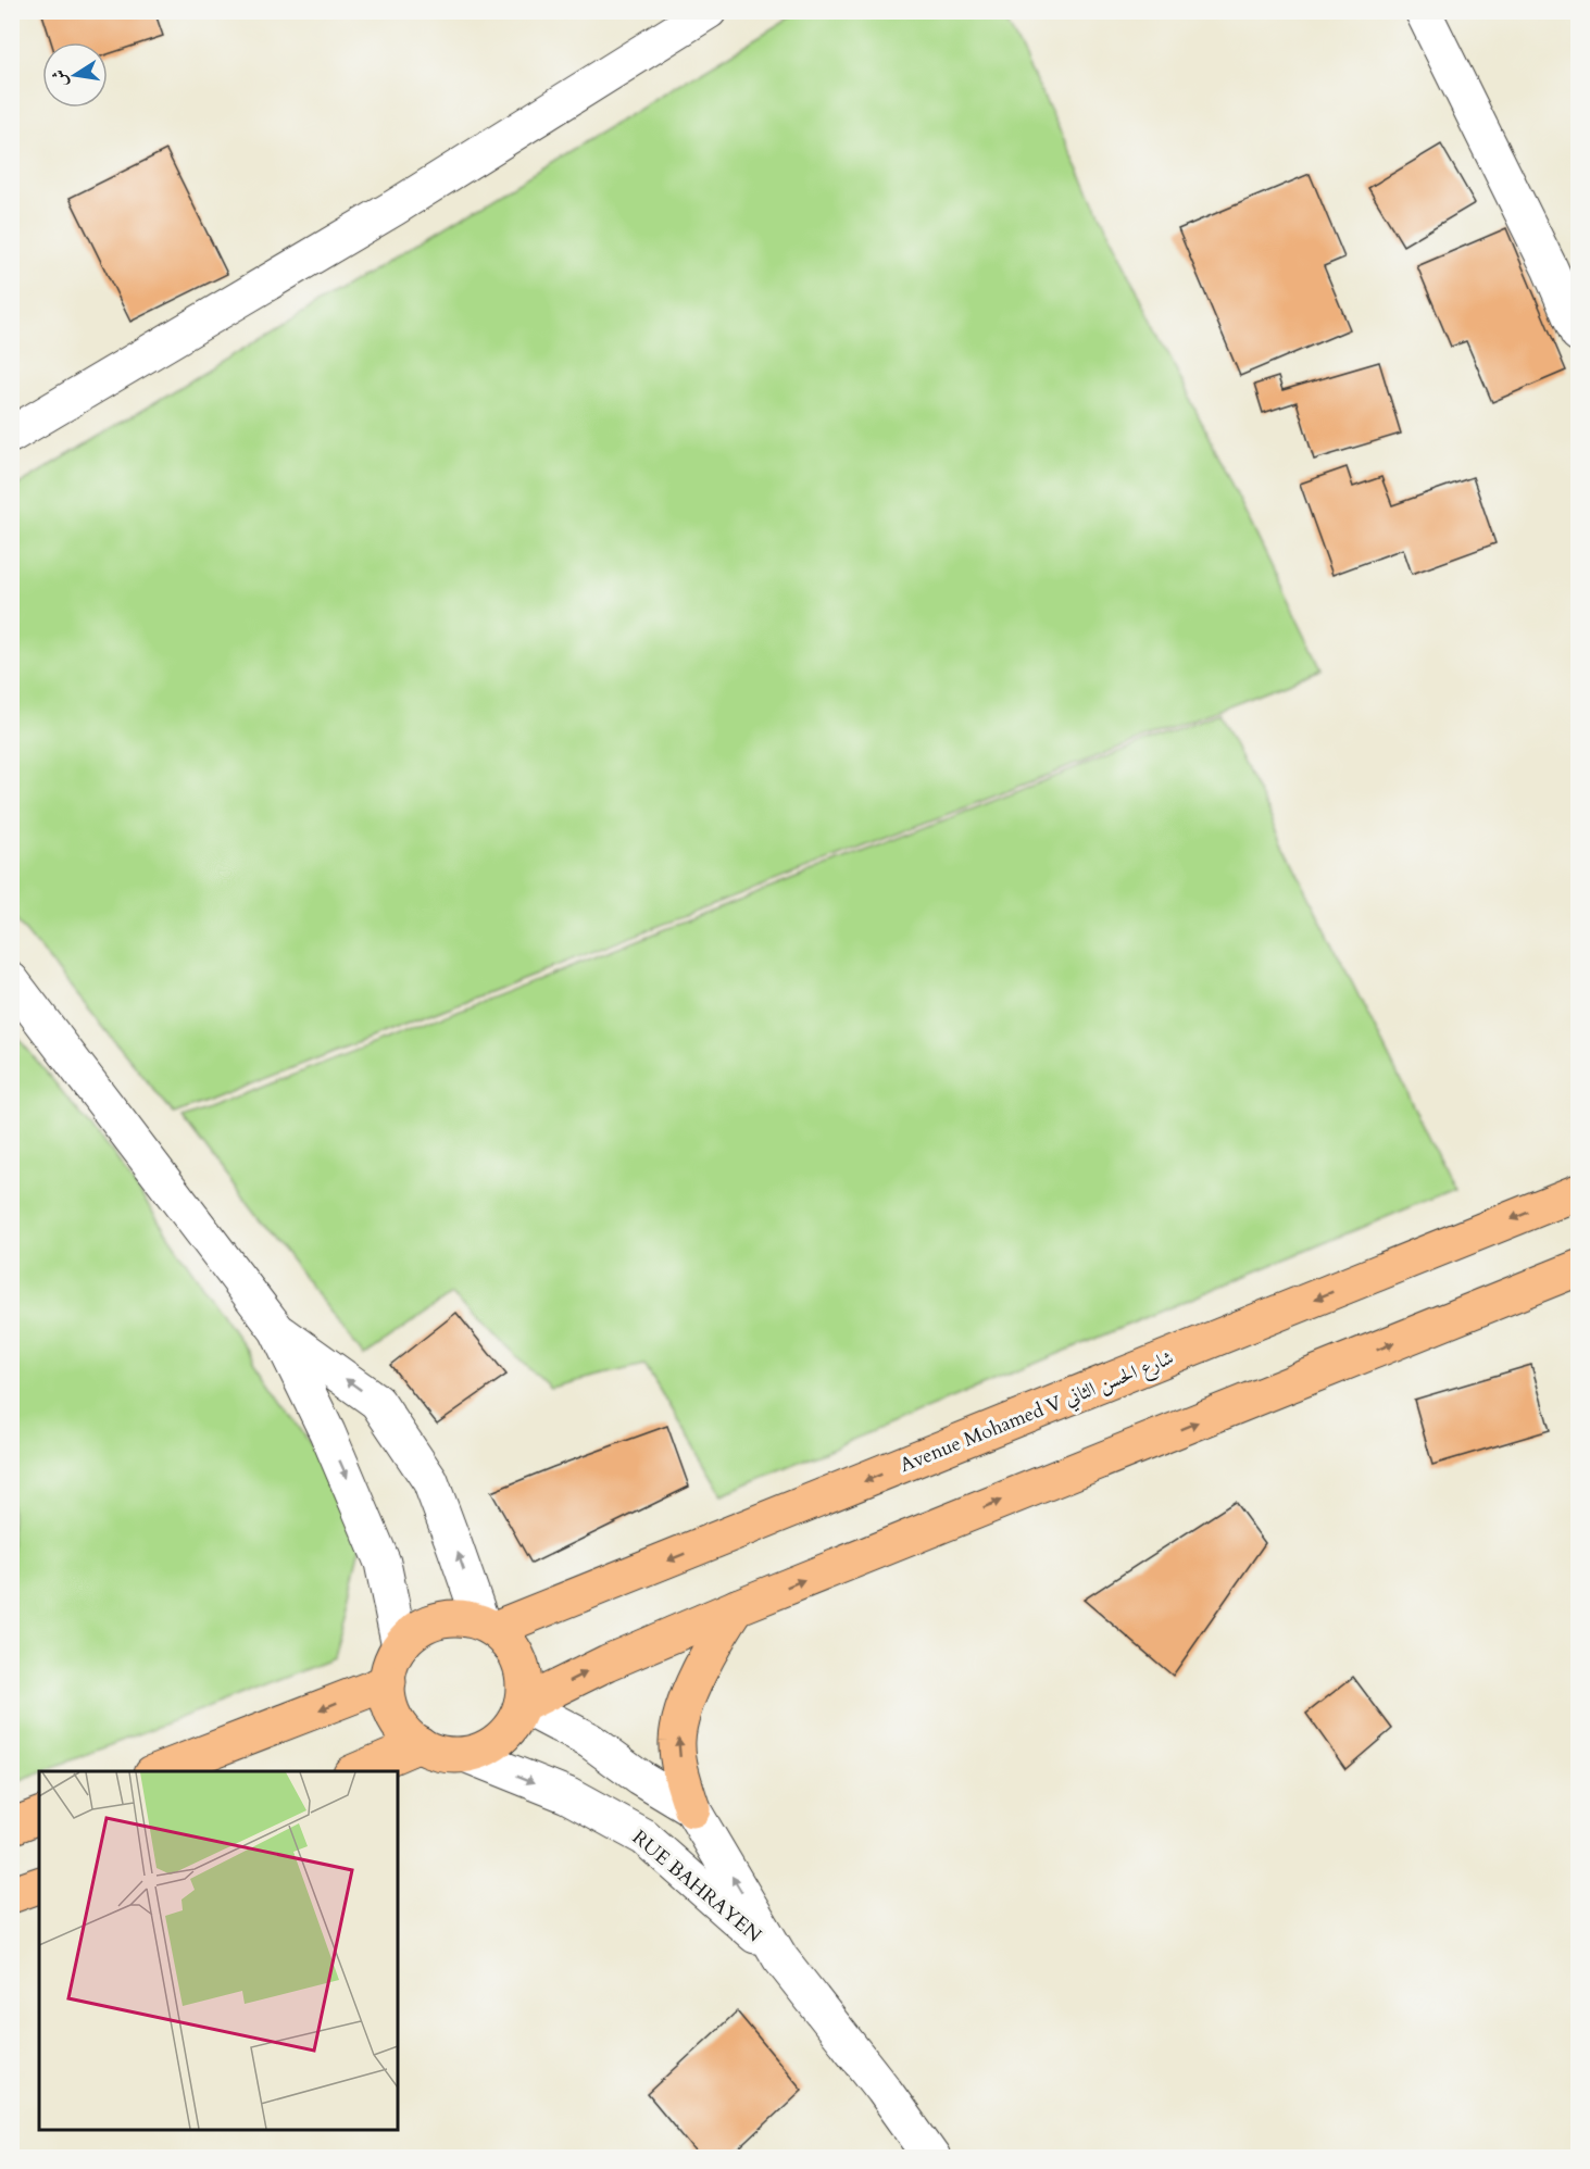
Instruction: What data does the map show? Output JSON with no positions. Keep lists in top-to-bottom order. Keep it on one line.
{"streets":{"highway":["Avenue Mohamed V شارع الحسن الثاني"],"street":["RUE BAHRAYEN"]},"crossings":[["Avenue Mohamed V شارع الحسن الثاني","RUE BAHRAYEN"]],"north":"left"}
